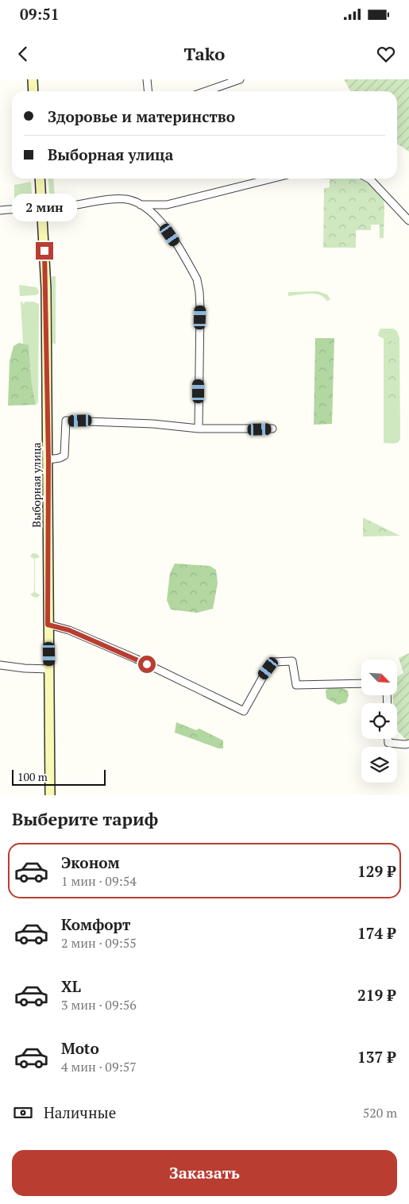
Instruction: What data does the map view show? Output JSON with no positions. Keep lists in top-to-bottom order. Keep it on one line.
{"streets":{"main road":["Выборная улица"]},"scale_bar":"100 m","north":"bottom right","page":{"status":"09:51","header":"Tako","banner":["Здоровье и материнство","Выборная улица"],"bubble":"2 мин","scale":"100 m","heading":"Выберите тариф","list":[{"name":"Эконом","note":"1 мин · 09:54","value":"129 ₽"},{"name":"Комфорт","note":"2 мин · 09:55","value":"174 ₽"},{"name":"XL","note":"3 мин · 09:56","value":"219 ₽"},{"name":"Moto","note":"4 мин · 09:57","value":"137 ₽"}],"pay":["Наличные","520 m"],"buttons":"Заказать"}}
